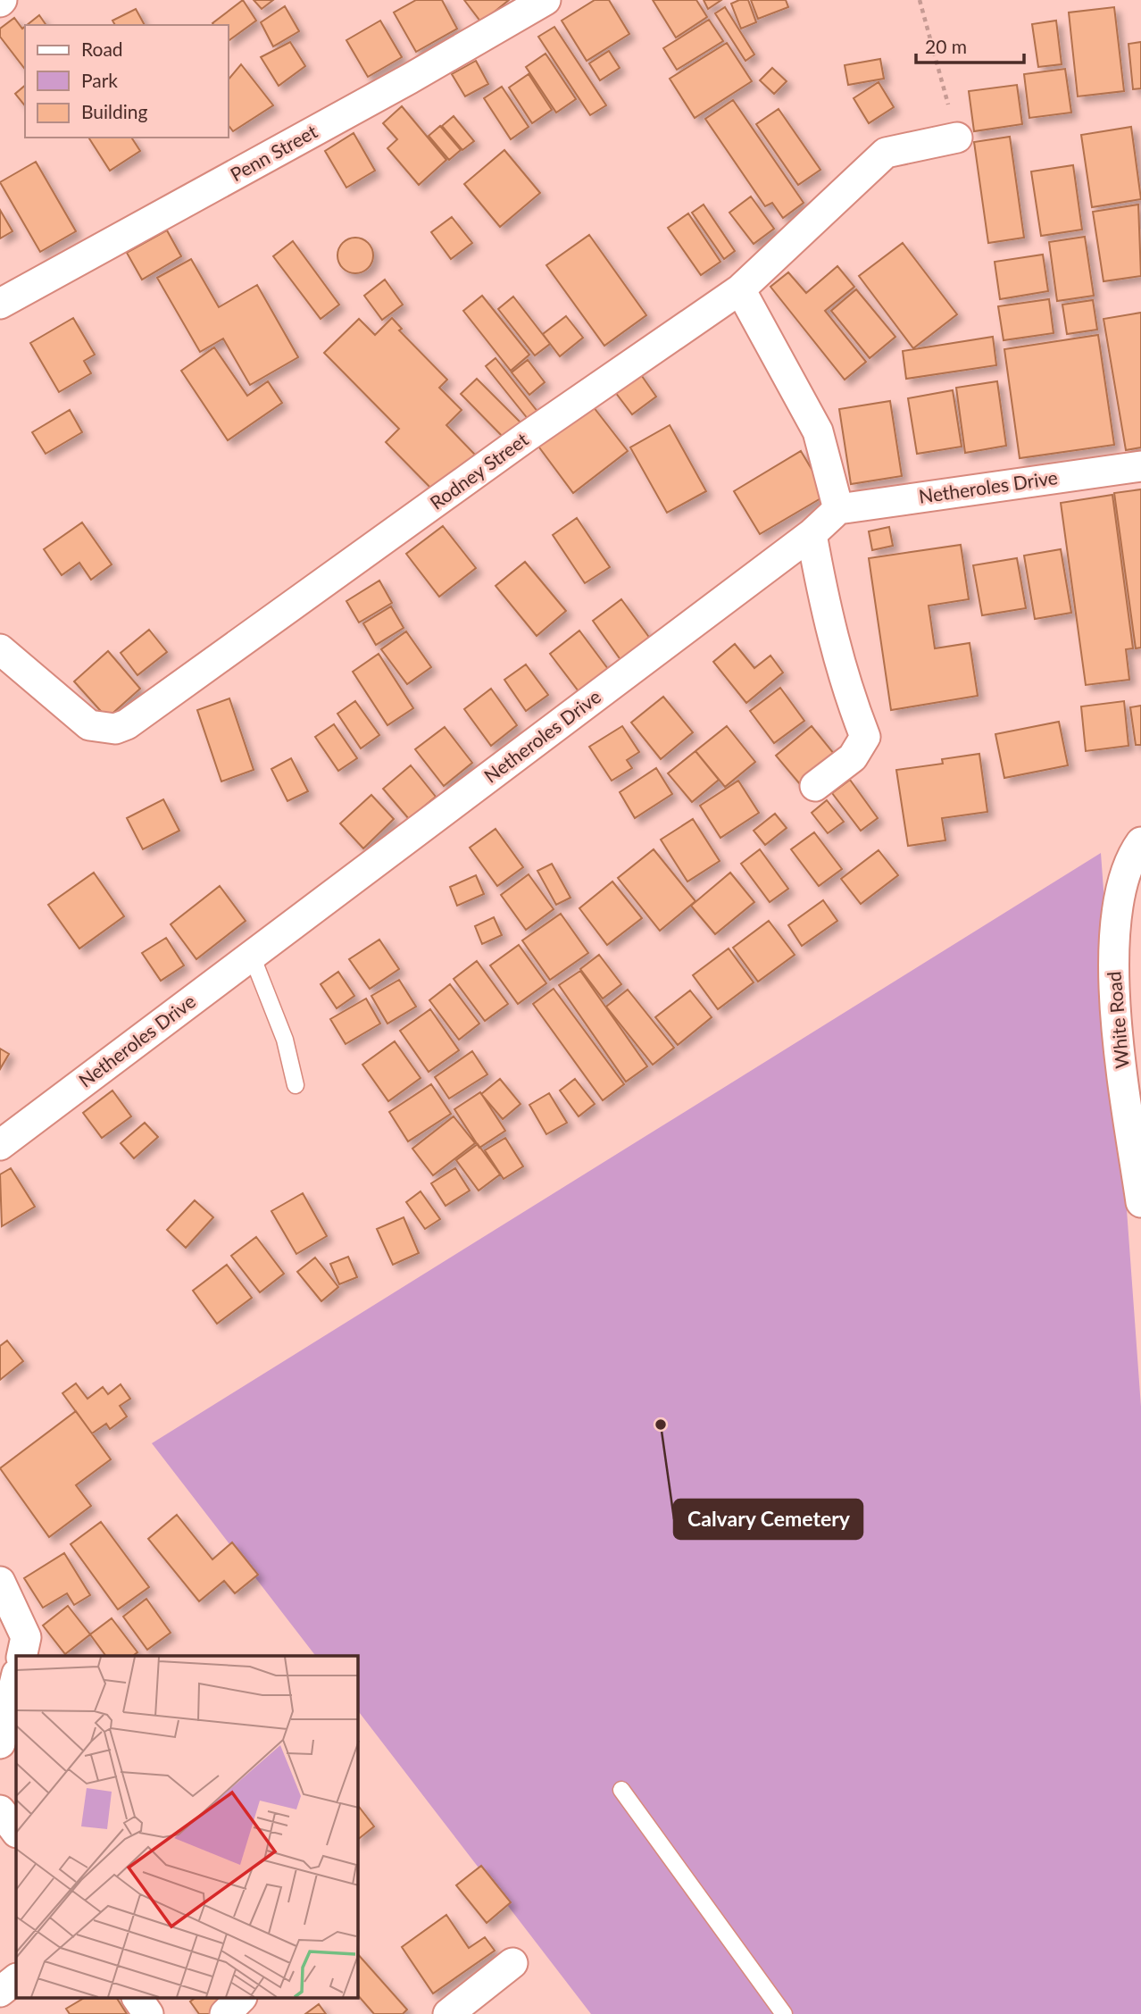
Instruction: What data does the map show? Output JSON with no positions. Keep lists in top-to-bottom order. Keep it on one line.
{"streets":{"street":["Penn Street","Rodney Street","Netheroles Drive","White Road"]},"places":["Calvary Cemetery"],"legend":["Road","Park","Building"],"scale_bar":"20 m"}
